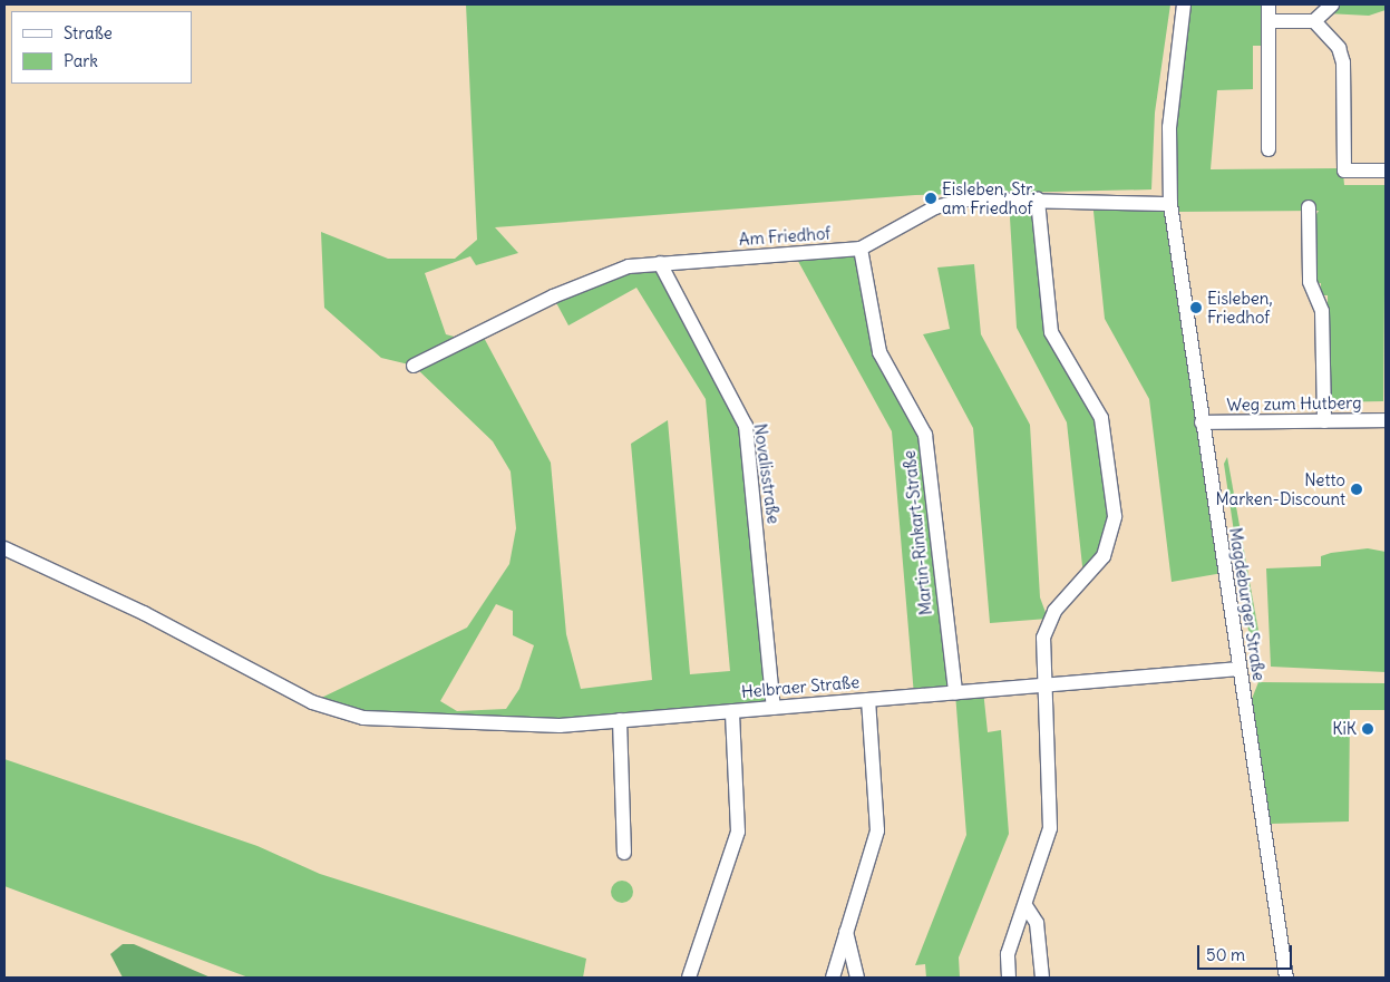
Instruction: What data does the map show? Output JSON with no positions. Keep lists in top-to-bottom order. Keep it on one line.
{"streets":{"street":["Am Friedhof","Weg zum Hutberg","Novalisstraße","Martin-Rinkart-Straße","Magdeburger Straße","Helbraer Straße"]},"crossings":[["Am Friedhof","Novalisstraße"],["Am Friedhof","Martin-Rinkart-Straße"],["Am Friedhof","Magdeburger Straße"],["Weg zum Hutberg","Magdeburger Straße"],["Novalisstraße","Helbraer Straße"],["Martin-Rinkart-Straße","Helbraer Straße"],["Magdeburger Straße","Helbraer Straße"]],"places":["Eisleben, Str. am Friedhof","Eisleben, Friedhof","Netto Marken-Discount","KiK"],"legend":["Straße","Park"],"scale_bar":"50 m"}
